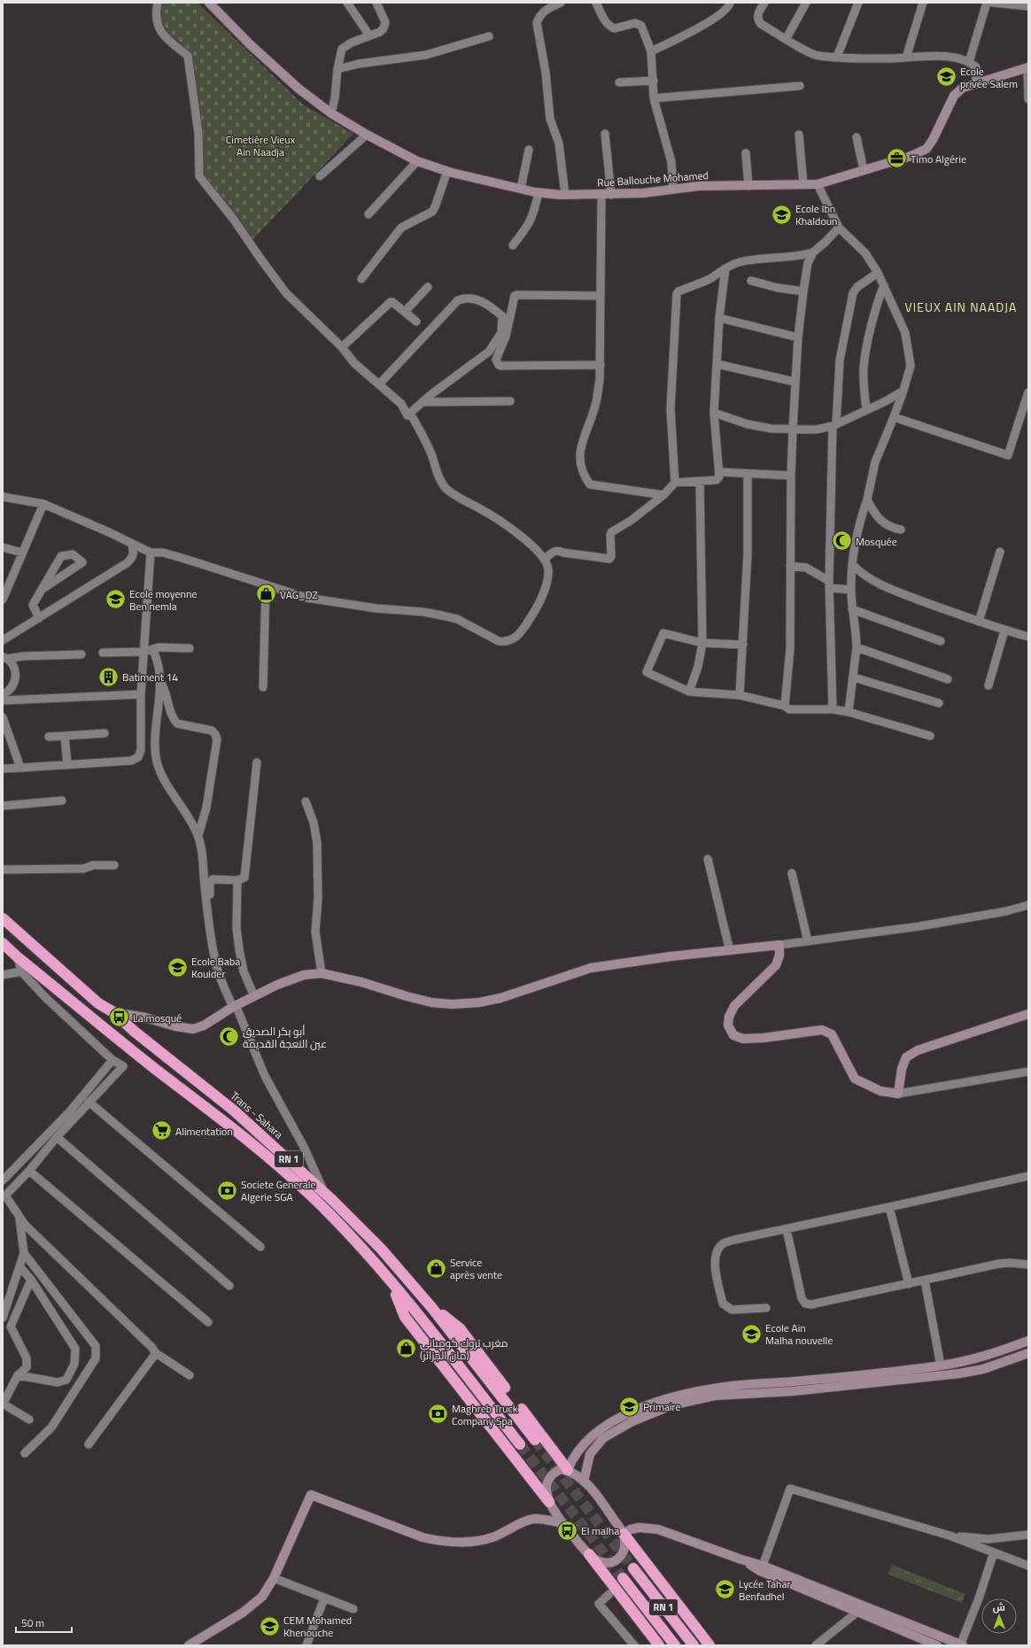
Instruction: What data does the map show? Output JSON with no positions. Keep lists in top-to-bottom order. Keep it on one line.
{"streets":{"highway":["Trans - Sahara","RN 1"],"street":["Rue Ballouche Mohamed"]},"districts":["VIEUX AIN NAADJA"],"parks":["Cimetière Vieux Ain Naadja"],"places":{"school or university":["Ecole privée Salem","Ecole Ibn Khaldoun","Ecole moyenne Ben nemla","Ecole Baba Kouider","Ecole Ain Malha nouvelle","Primaire","Lycée Tahar Benfadhel","CEM Mohamed Khenouche"],"office":["Timo Algérie"],"mosque":["Mosquée","أبو بكر الصديق عين النعجة القديمة"],"shop":["VAG_DZ","Service après vente","مغرب تروك كومباني (مان الجزائر)"],"building":["Batiment 14"],"bus stop":["La mosqué","El malha"],"supermarket":["Alimentation"],"bank":["Societe Generale Algerie SGA","Maghreb Truck Company Spa"]},"scale_bar":"50 m","north":"top"}
